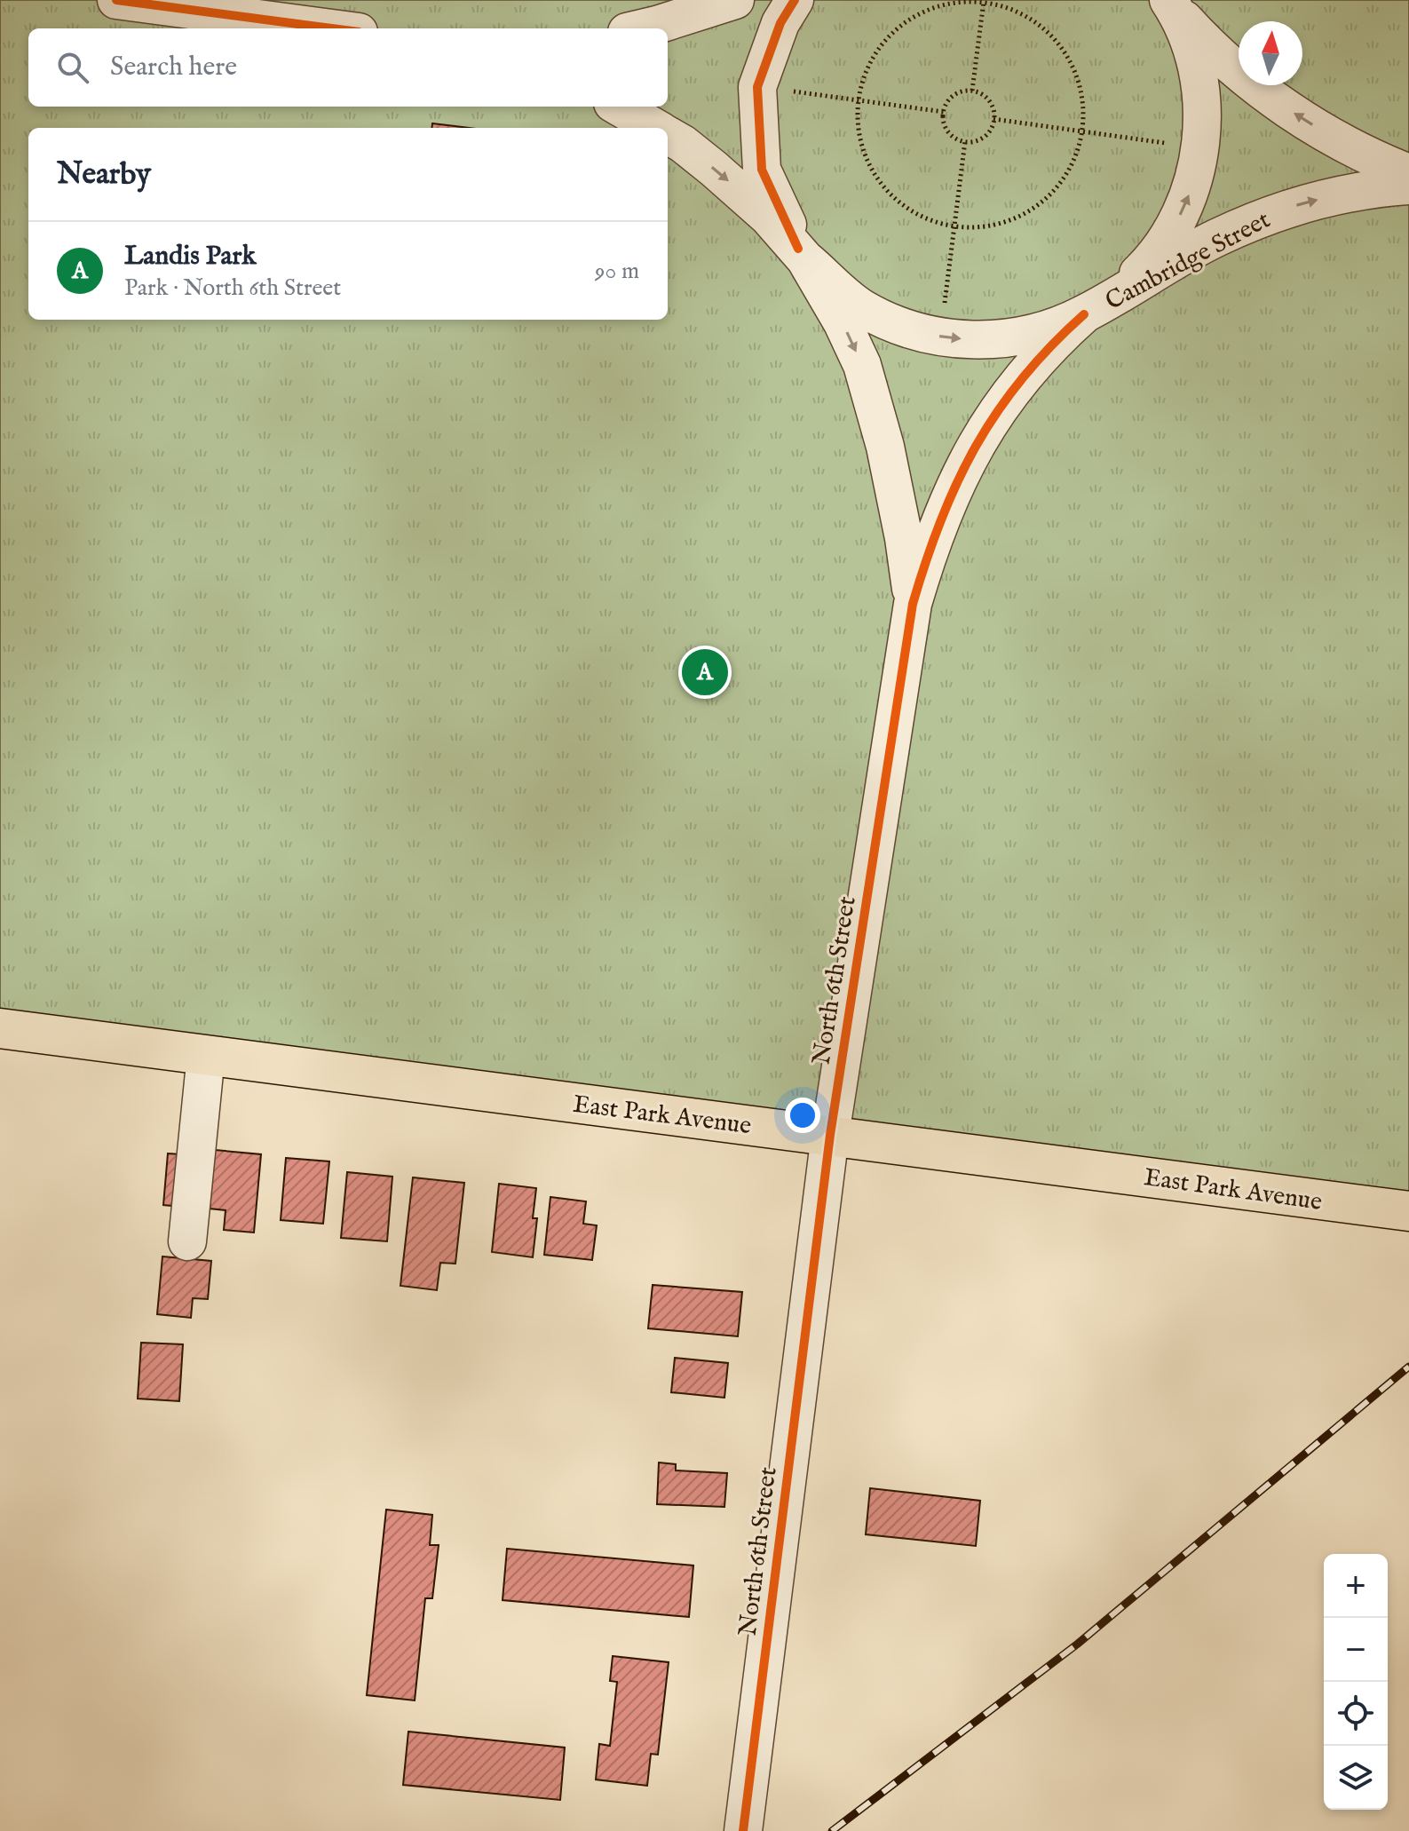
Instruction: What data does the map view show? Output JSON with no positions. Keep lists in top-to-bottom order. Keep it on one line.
{"streets":{"main road":["East Park Avenue"],"street":["Cambridge Street","North 6th Street"]},"crossings":[["Cambridge Street","North 6th Street"],["North 6th Street","East Park Avenue"]],"one_way":["Cambridge Street"],"north":"top","page":{"search":"Search here","heading":"Nearby","list":[{"mark":"A","name":"Landis Park","note":"Park · North 6th Street","value":"90 m"}],"pins":"A","map_buttons":["+","−"]}}
